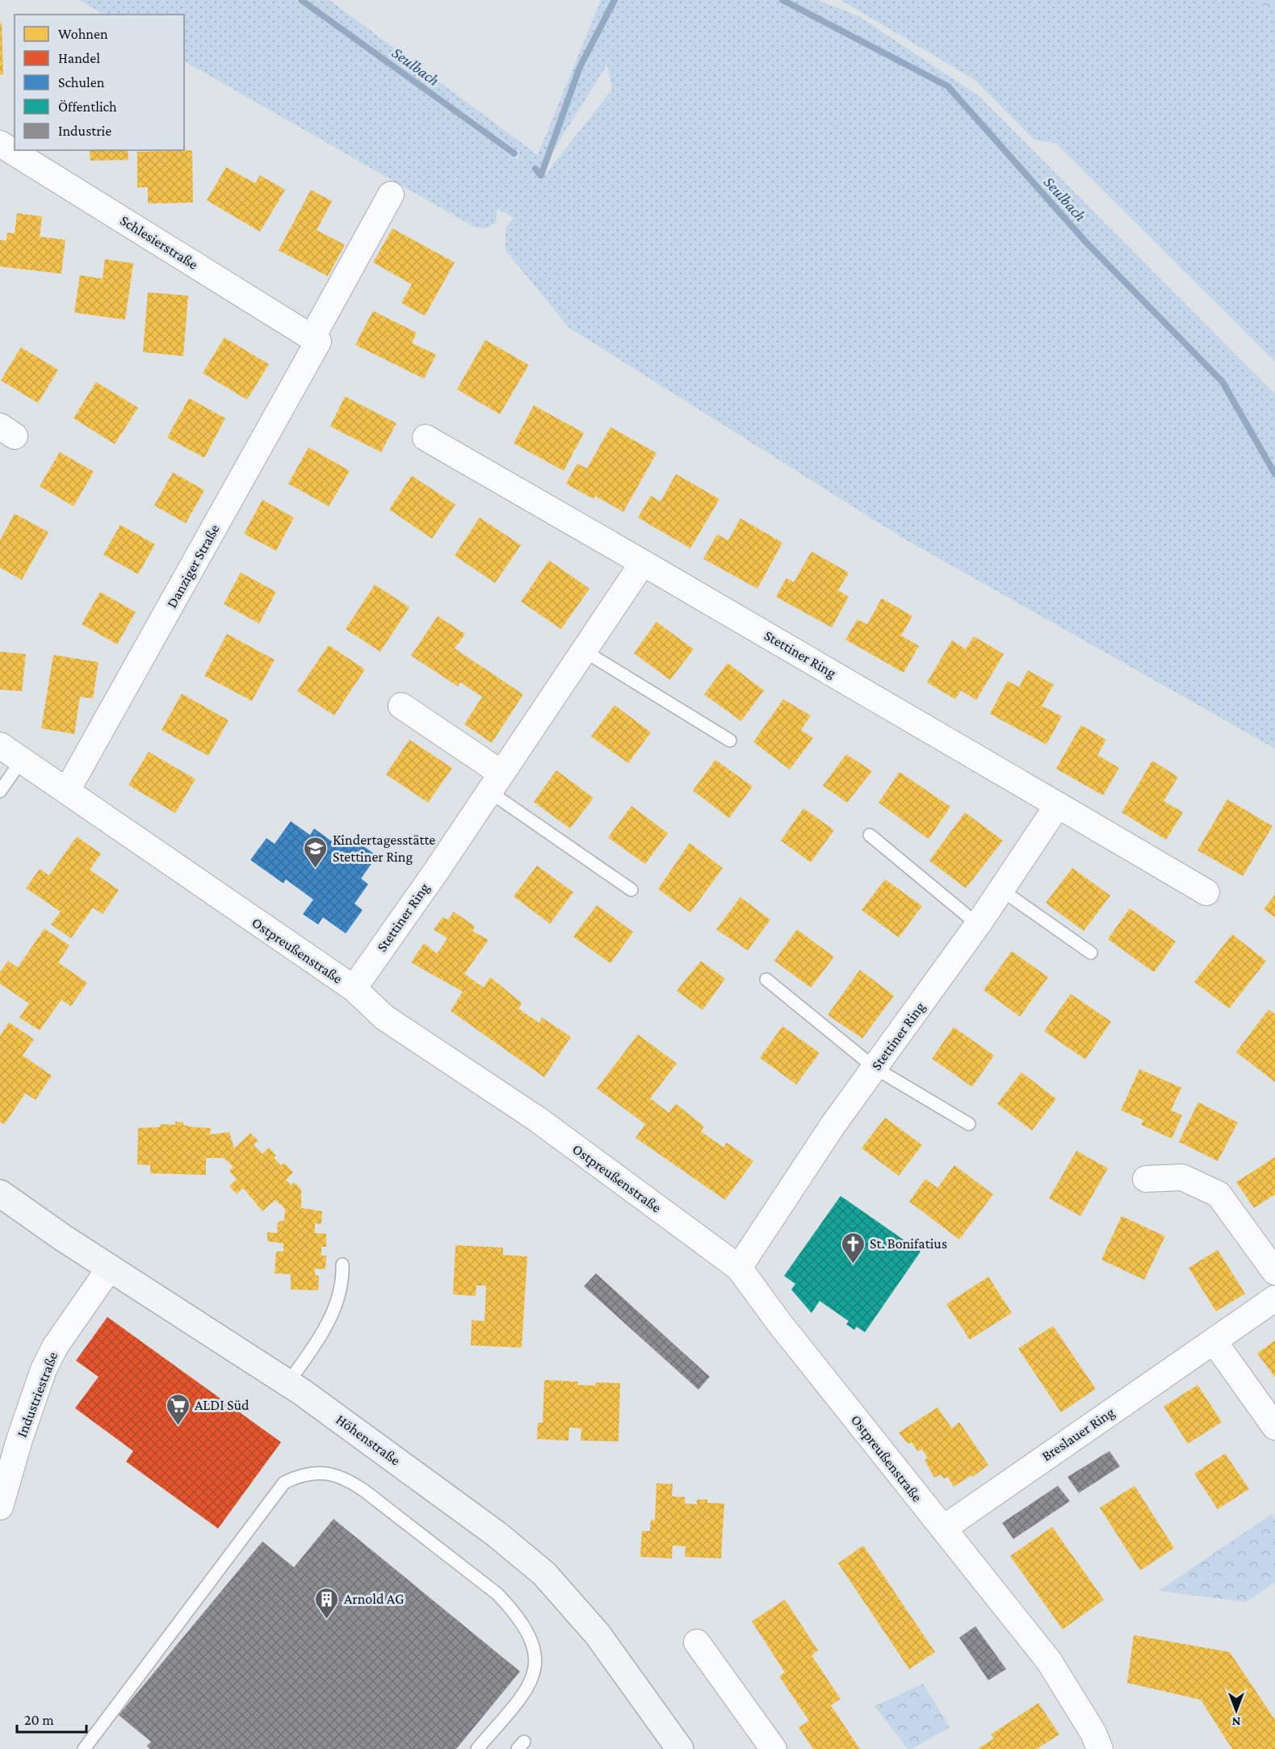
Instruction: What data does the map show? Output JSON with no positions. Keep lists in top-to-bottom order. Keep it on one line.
{"streets":{"street":["Schlesierstraße","Danziger Straße","Stettiner Ring","Ostpreußenstraße","Industriestraße","Breslauer Ring","Höhenstraße"]},"crossings":[["Schlesierstraße","Danziger Straße"],["Danziger Straße","Ostpreußenstraße"],["Stettiner Ring","Ostpreußenstraße"],["Ostpreußenstraße","Breslauer Ring"],["Industriestraße","Höhenstraße"]],"water":["Seulbach"],"places":{"school or university":["Kindertagesstätte Stettiner Ring"],"church":["St. Bonifatius"],"supermarket":["ALDI Süd"],"building":["Arnold AG"]},"legend":["Wohnen","Handel","Schulen","Öffentlich","Industrie"],"scale_bar":"20 m","north":"bottom"}
